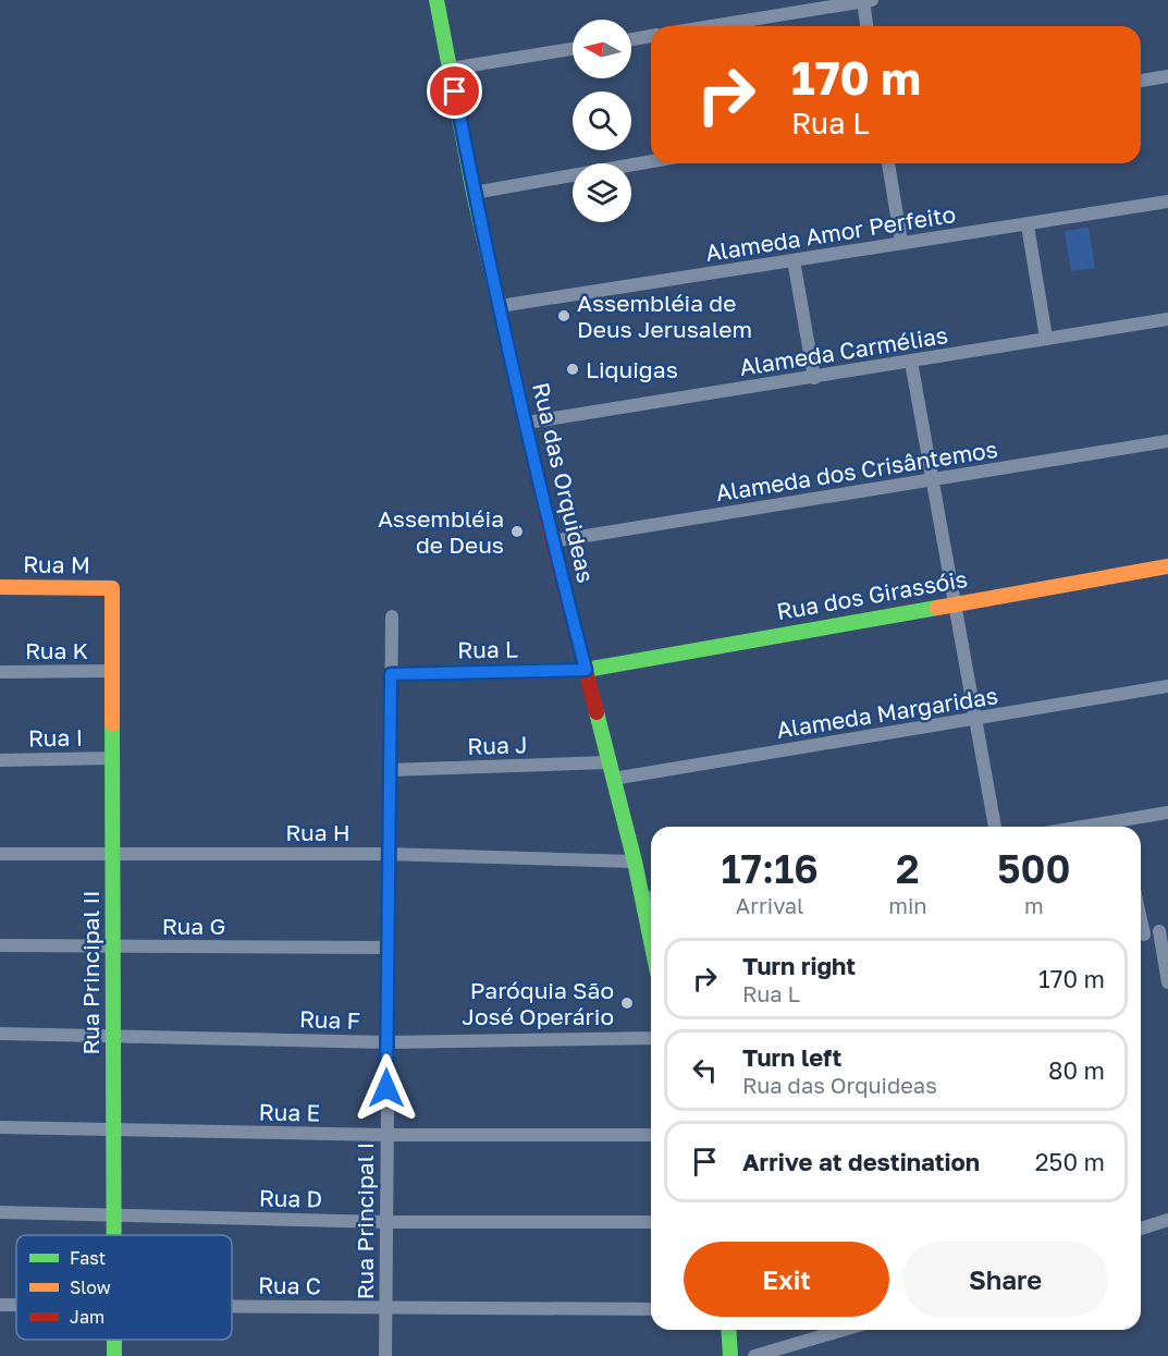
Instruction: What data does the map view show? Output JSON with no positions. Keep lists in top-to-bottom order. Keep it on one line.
{"streets":{"street":["Alameda Amor Perfeito","Alameda Carmélias","Alameda dos Crisântemos","Rua das Orquideas","Rua M","Rua dos Girassóis","Rua L","Rua K","Alameda Margaridas","Rua I","Rua J","Rua H","Rua G","Rua Principal II","Rua F","Rua E","Rua D","Rua Principal I","Rua C"]},"crossings":[["Alameda Amor Perfeito","Rua das Orquideas"],["Alameda Carmélias","Rua das Orquideas"],["Alameda dos Crisântemos","Rua das Orquideas"],["Rua das Orquideas","Rua dos Girassóis"],["Rua das Orquideas","Rua L"],["Rua das Orquideas","Alameda Margaridas"],["Rua das Orquideas","Rua J"],["Rua das Orquideas","Rua H"],["Rua M","Rua Principal II"],["Rua dos Girassóis","Rua L"],["Rua L","Rua Principal I"],["Rua K","Rua Principal II"],["Rua I","Rua Principal II"],["Rua J","Rua Principal I"],["Rua H","Rua Principal II"],["Rua H","Rua Principal I"],["Rua G","Rua Principal II"],["Rua G","Rua Principal I"],["Rua Principal II","Rua F"],["Rua Principal II","Rua E"],["Rua Principal II","Rua D"],["Rua F","Rua Principal I"],["Rua E","Rua Principal I"],["Rua D","Rua Principal I"],["Rua Principal I","Rua C"]],"places":["Assembléia de Deus Jerusalem","Liquigas","Assembléia de Deus","Paróquia São José Operário"],"legend":["Fast","Slow","Jam"],"north":"left","page":{"turn":["170 m","Rua L"],"eta":["17:16","Arrival","2","min","500","m"],"list":[{"name":"Turn right","note":"Rua L","value":"170 m"},{"name":"Turn left","note":"Rua das Orquideas","value":"80 m"},{"name":"Arrive at destination","value":"250 m"}],"buttons":["Exit","Share"]}}
